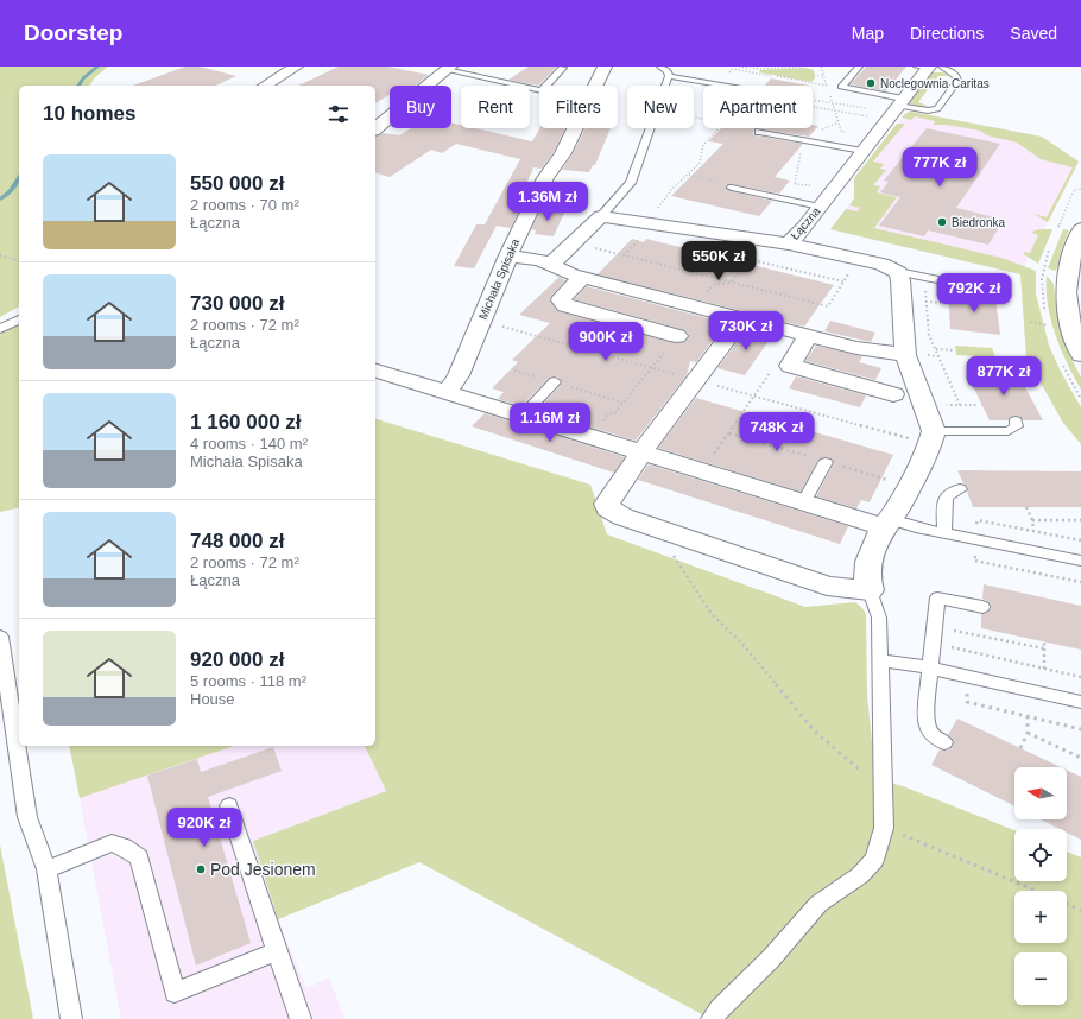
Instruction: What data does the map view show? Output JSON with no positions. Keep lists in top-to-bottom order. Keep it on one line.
{"streets":{"street":["Łączna","Michała Spisaka"]},"places":["Noclegownia Caritas","Biedronka","Pod Jesionem"],"north":"left","page":{"header":"Doorstep","nav":["Map","Directions","Saved"],"chip":["Buy","Rent","Filters","New","Apartment"],"heading":"10 homes","list":[{"name":"550 000 zł","note":"2 rooms · 70 m² · Łączna"},{"name":"730 000 zł","note":"2 rooms · 72 m² · Łączna"},{"name":"1 160 000 zł","note":"4 rooms · 140 m² · Michała Spisaka"},{"name":"748 000 zł","note":"2 rooms · 72 m² · Łączna"},{"name":"920 000 zł","note":"5 rooms · 118 m² · House"}],"price":["777K zł","1.36M zł","550K zł","792K zł","730K zł","900K zł","877K zł","1.16M zł","748K zł","920K zł"],"map_buttons":["+","−"]}}
